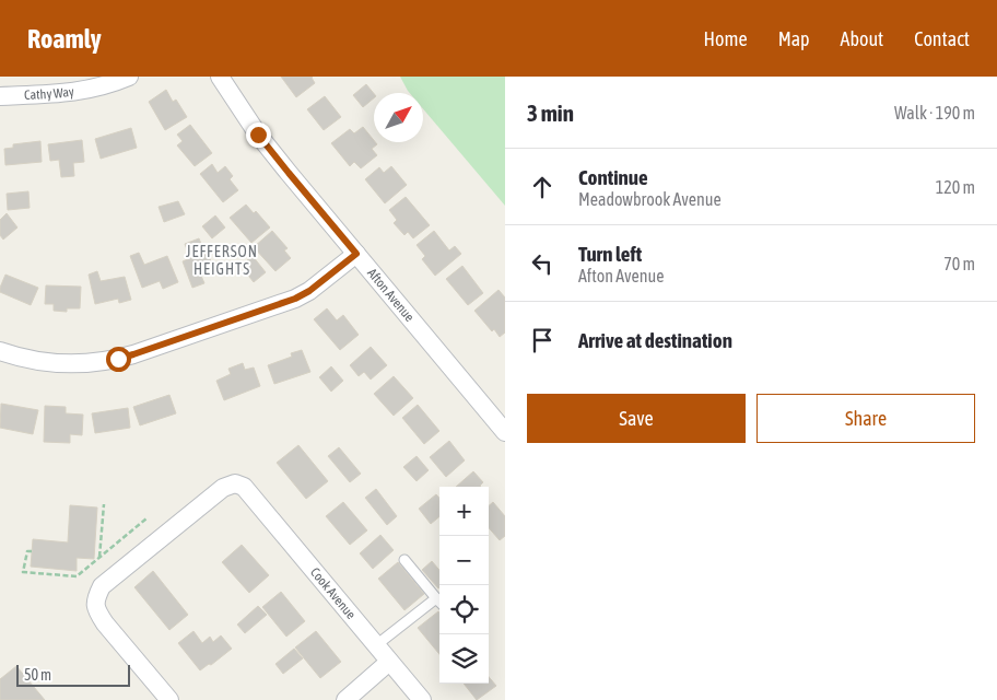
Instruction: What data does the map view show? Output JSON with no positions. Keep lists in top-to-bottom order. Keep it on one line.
{"streets":{"street":["Cathy Way","Afton Avenue","Cook Avenue"]},"districts":["JEFFERSON HEIGHTS"],"scale_bar":"50 m","north":"top right","page":{"header":"Roamly","nav":["Home","Map","About","Contact"],"heading":["3 min","Walk · 190 m"],"list":[["Continue","Meadowbrook Avenue","120 m"],["Turn left","Afton Avenue","70 m"],"Arrive at destination"],"buttons":["Save","Share"],"map_buttons":["+","−"],"scale":"50 m"}}
